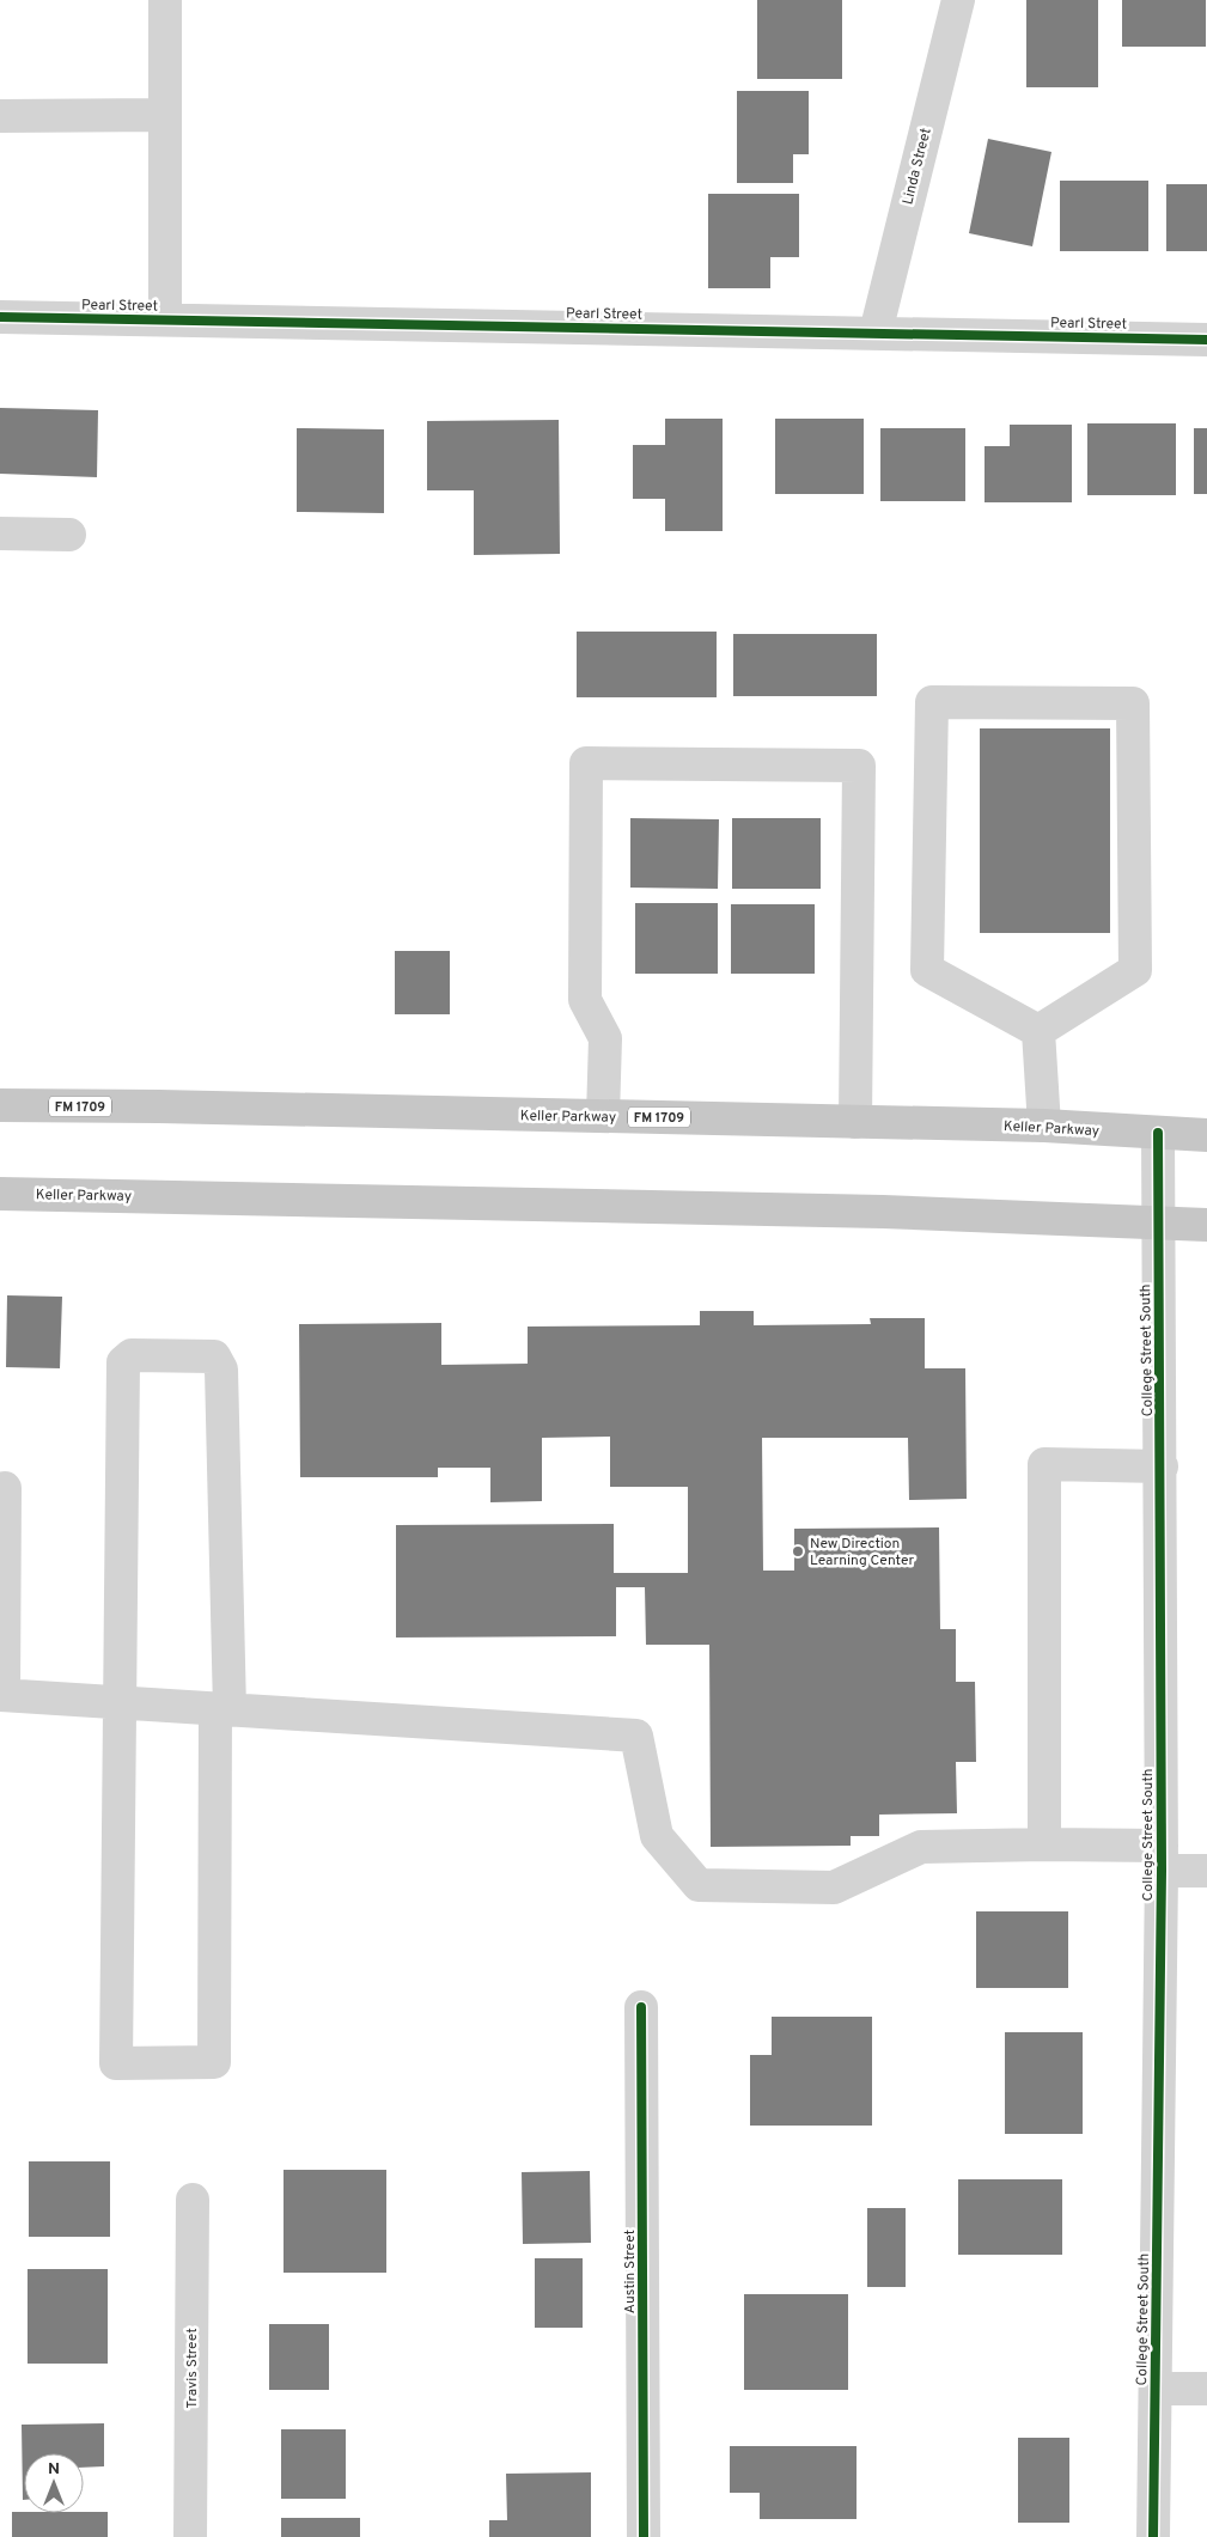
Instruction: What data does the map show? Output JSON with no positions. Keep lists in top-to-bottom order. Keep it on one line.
{"streets":{"main road":["FM 1709","Keller Parkway"],"street":["Linda Street","Pearl Street","College Street South","Austin Street","Travis Street"]},"crossings":[["Linda Street","Pearl Street"],["Keller Parkway","College Street South"]],"places":["New Direction Learning Center"],"north":"top"}
